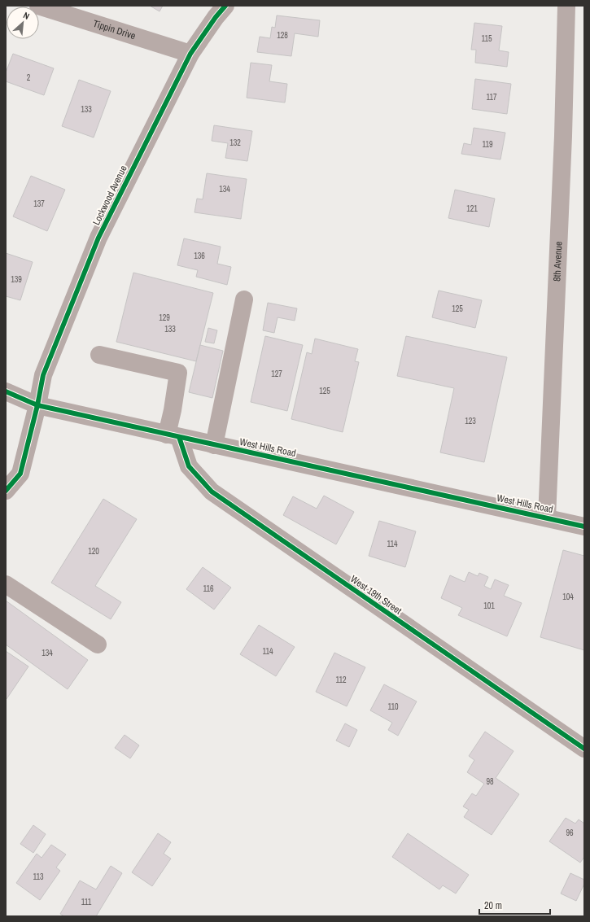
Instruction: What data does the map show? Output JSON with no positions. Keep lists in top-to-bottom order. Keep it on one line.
{"streets":{"street":["Tippin Drive","Lockwood Avenue","8th Avenue","West Hills Road","West 19th Street"]},"crossings":[["Tippin Drive","Lockwood Avenue"],["Lockwood Avenue","West Hills Road"],["8th Avenue","West Hills Road"],["West Hills Road","West 19th Street"]],"house_numbers":["128","115","2","117","133","132","119","134","137","121","136","139","125","129","133","127","125","123","114","120","116","104","101","114","134","112","110","98","96","113","111"],"scale_bar":"20 m","north":"top right"}
